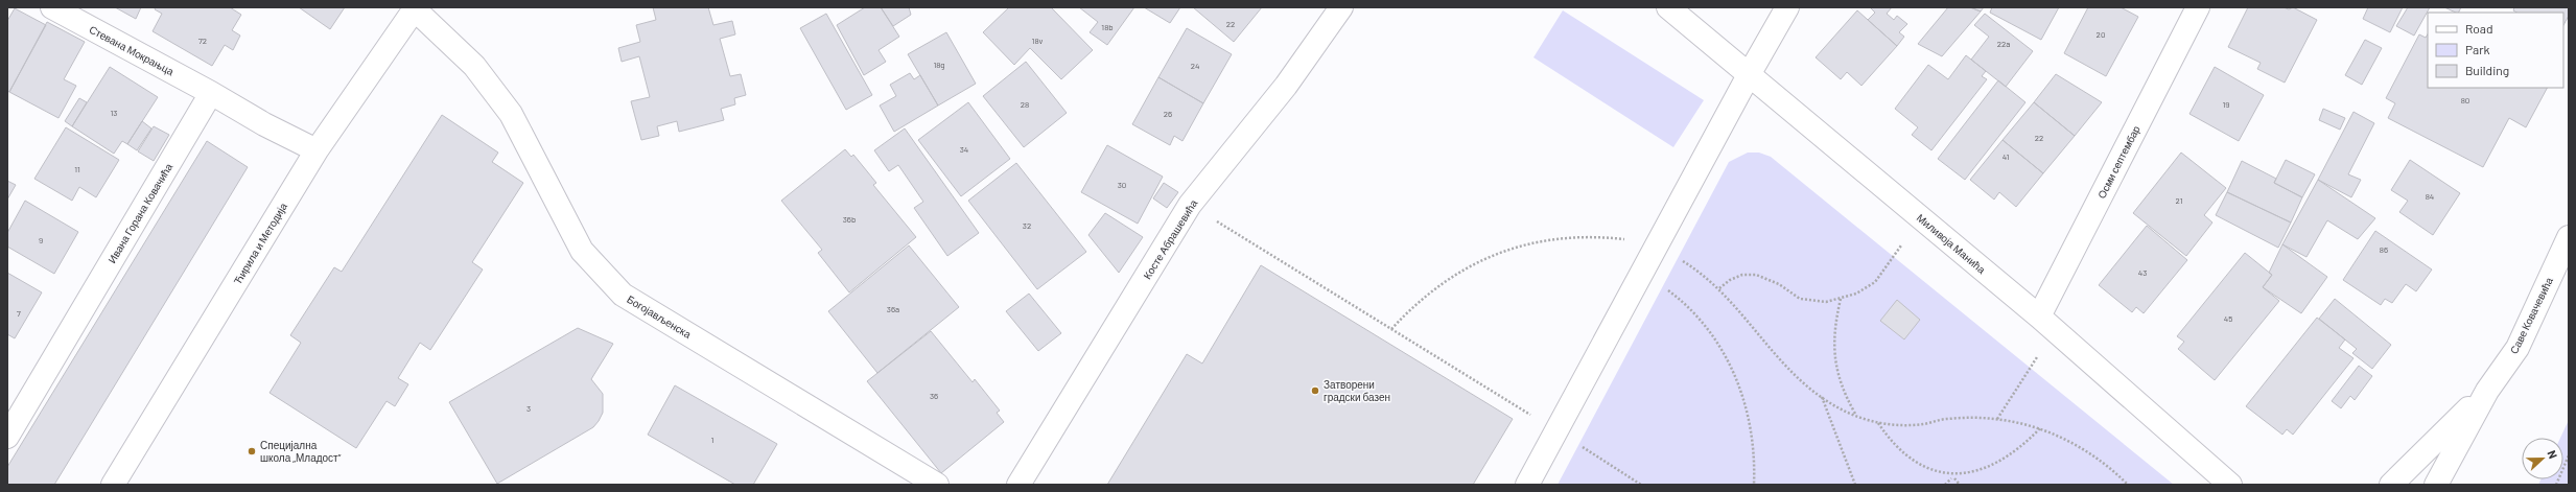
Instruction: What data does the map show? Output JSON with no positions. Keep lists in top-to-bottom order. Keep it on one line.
{"streets":{"street":["Стевана Мокрањца","Осми септембар","Ивана Горана Ковачића","Косте Абрашевића","Ћирила и Методија","Миливоја Манића","Саве Ковачевића","Богојављенска"]},"crossings":[["Стевана Мокрањца","Ивана Горана Ковачића"],["Осми септембар","Миливоја Манића"],["Ћирила и Методија","Богојављенска"]],"places":["Затворени градски базен","Специјална школа „Младост”"],"house_numbers":["22","18b","20","72","18v","22a","18g","24","80","28","19","13","26","22","34","41","11","30","84","21","36b","32","9","86","43","36a","7","45","36","3","1"],"legend":["Road","Park","Building"],"north":"right"}
